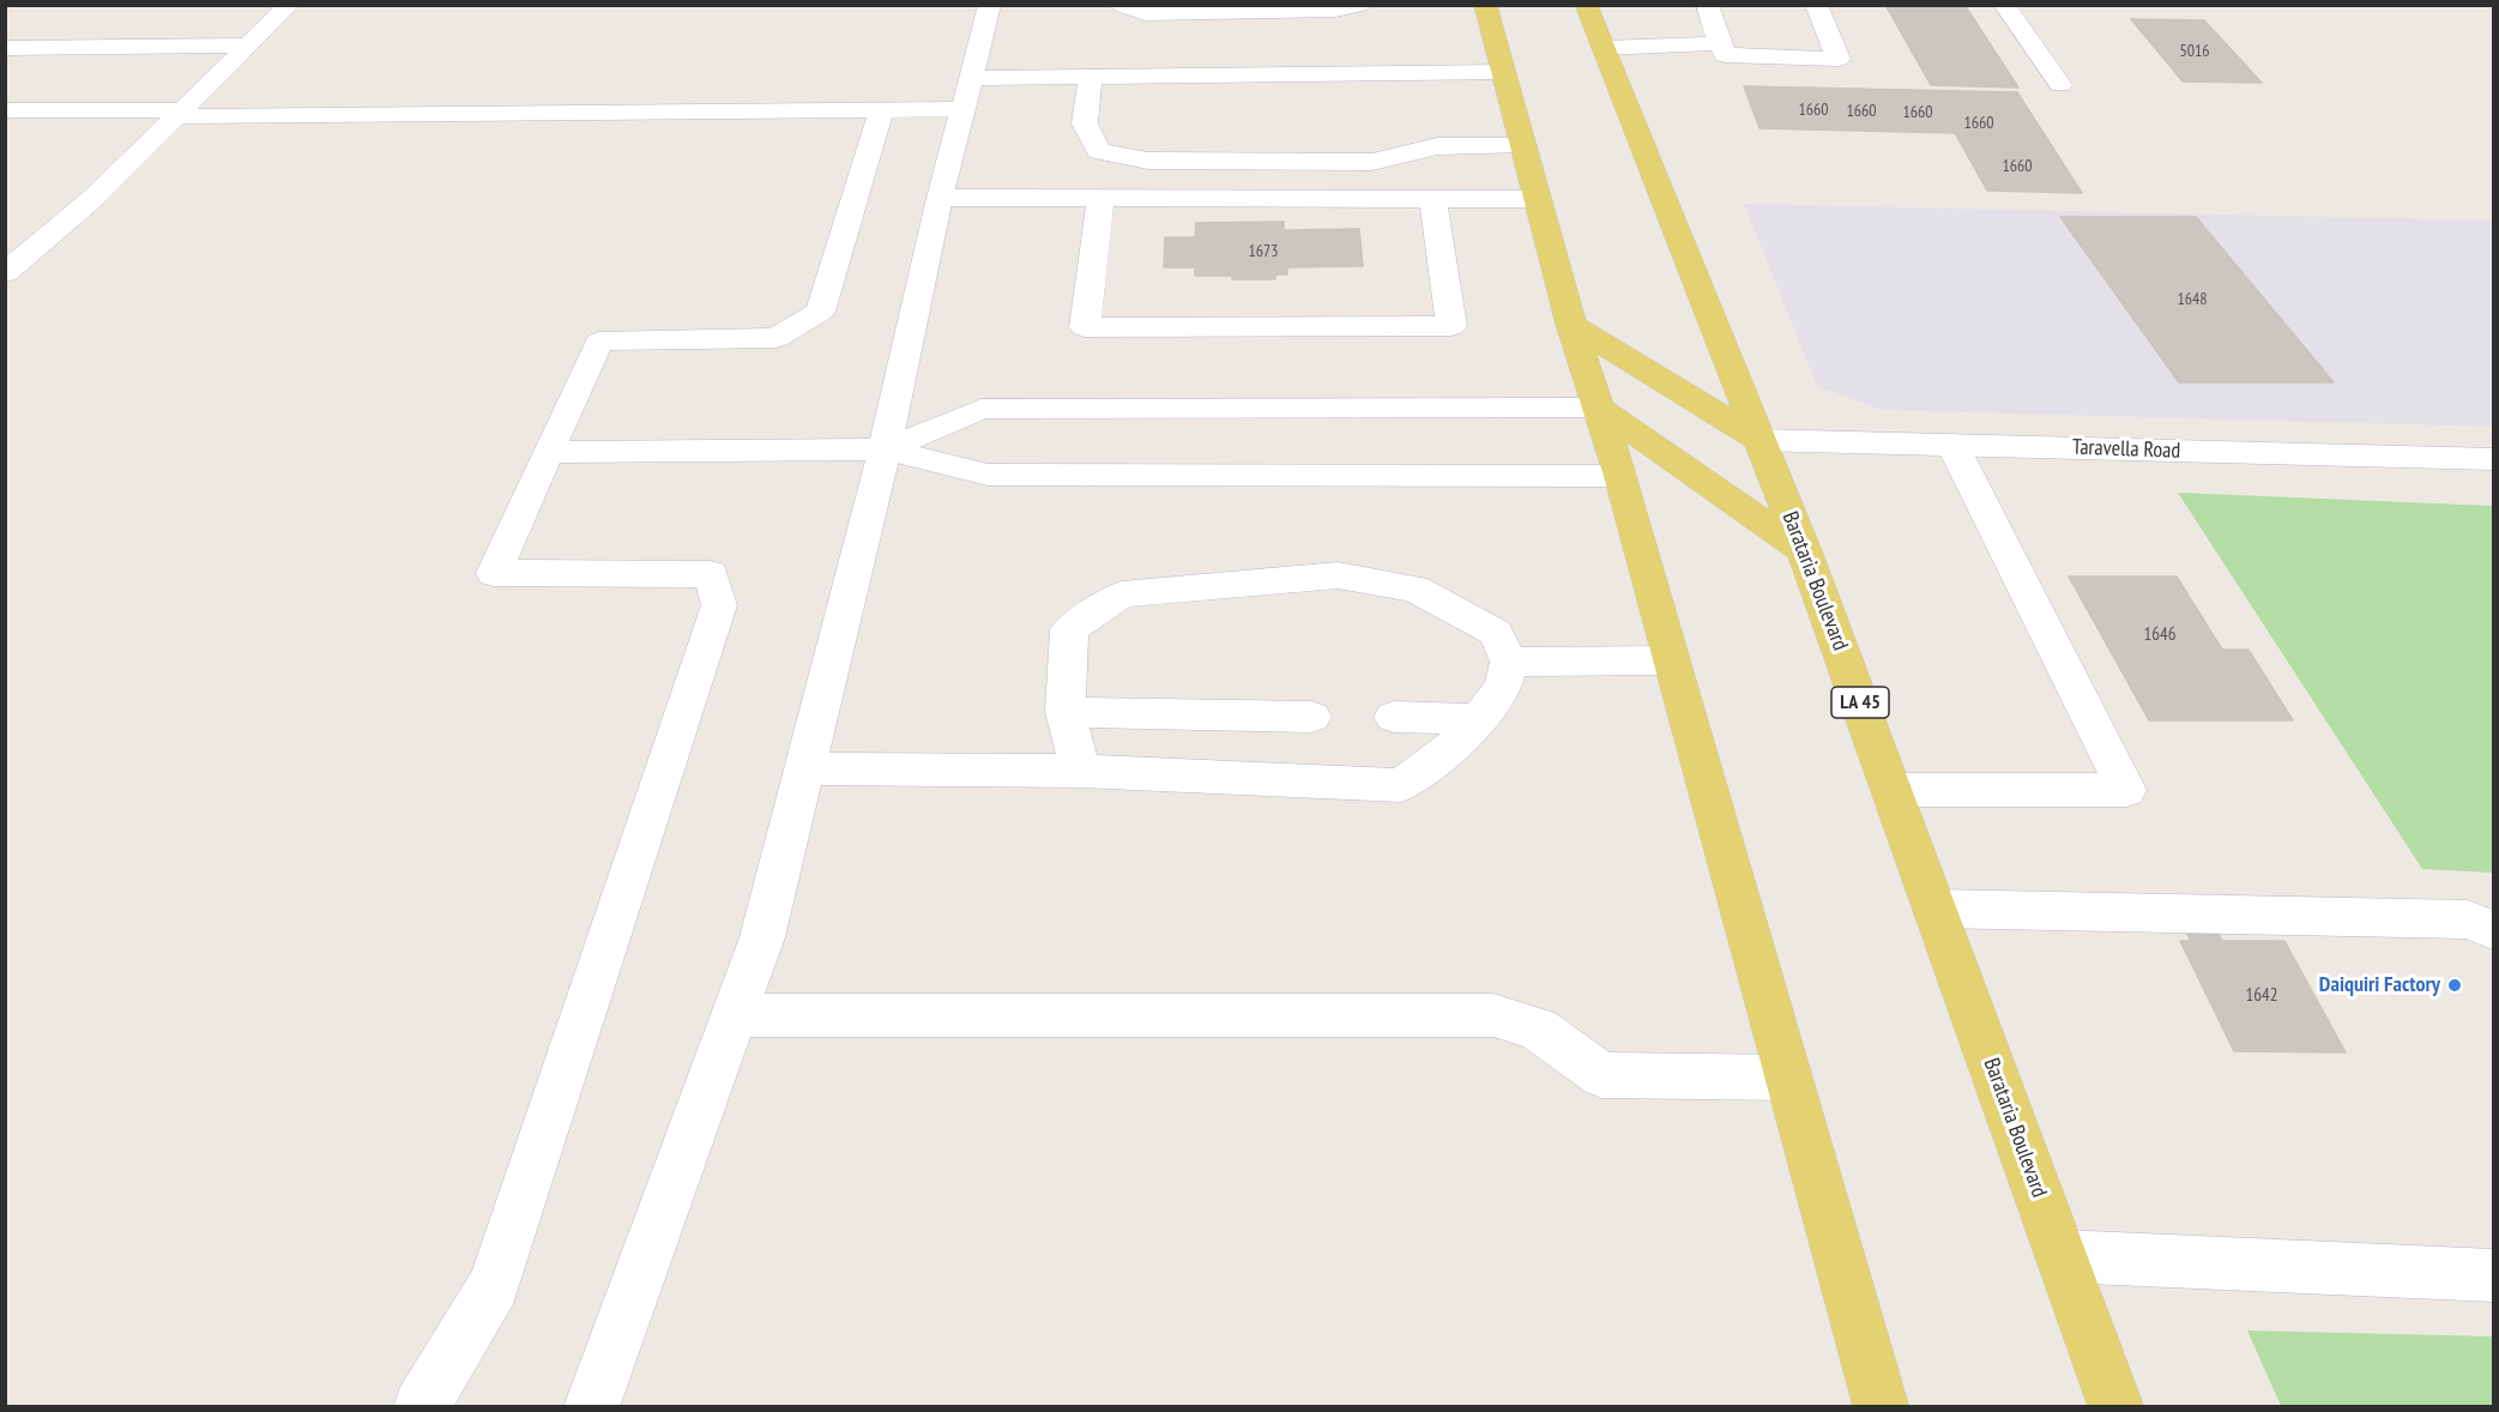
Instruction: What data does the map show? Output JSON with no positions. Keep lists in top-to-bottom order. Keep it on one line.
{"streets":{"main road":["Barataria Boulevard","LA 45"],"street":["Taravella Road"]},"crossings":[["Taravella Road","Barataria Boulevard"]],"places":["Daiquiri Factory"],"house_numbers":["5016","1660","1660","1660","1660","1660","1673","1648","1646","1642"]}
